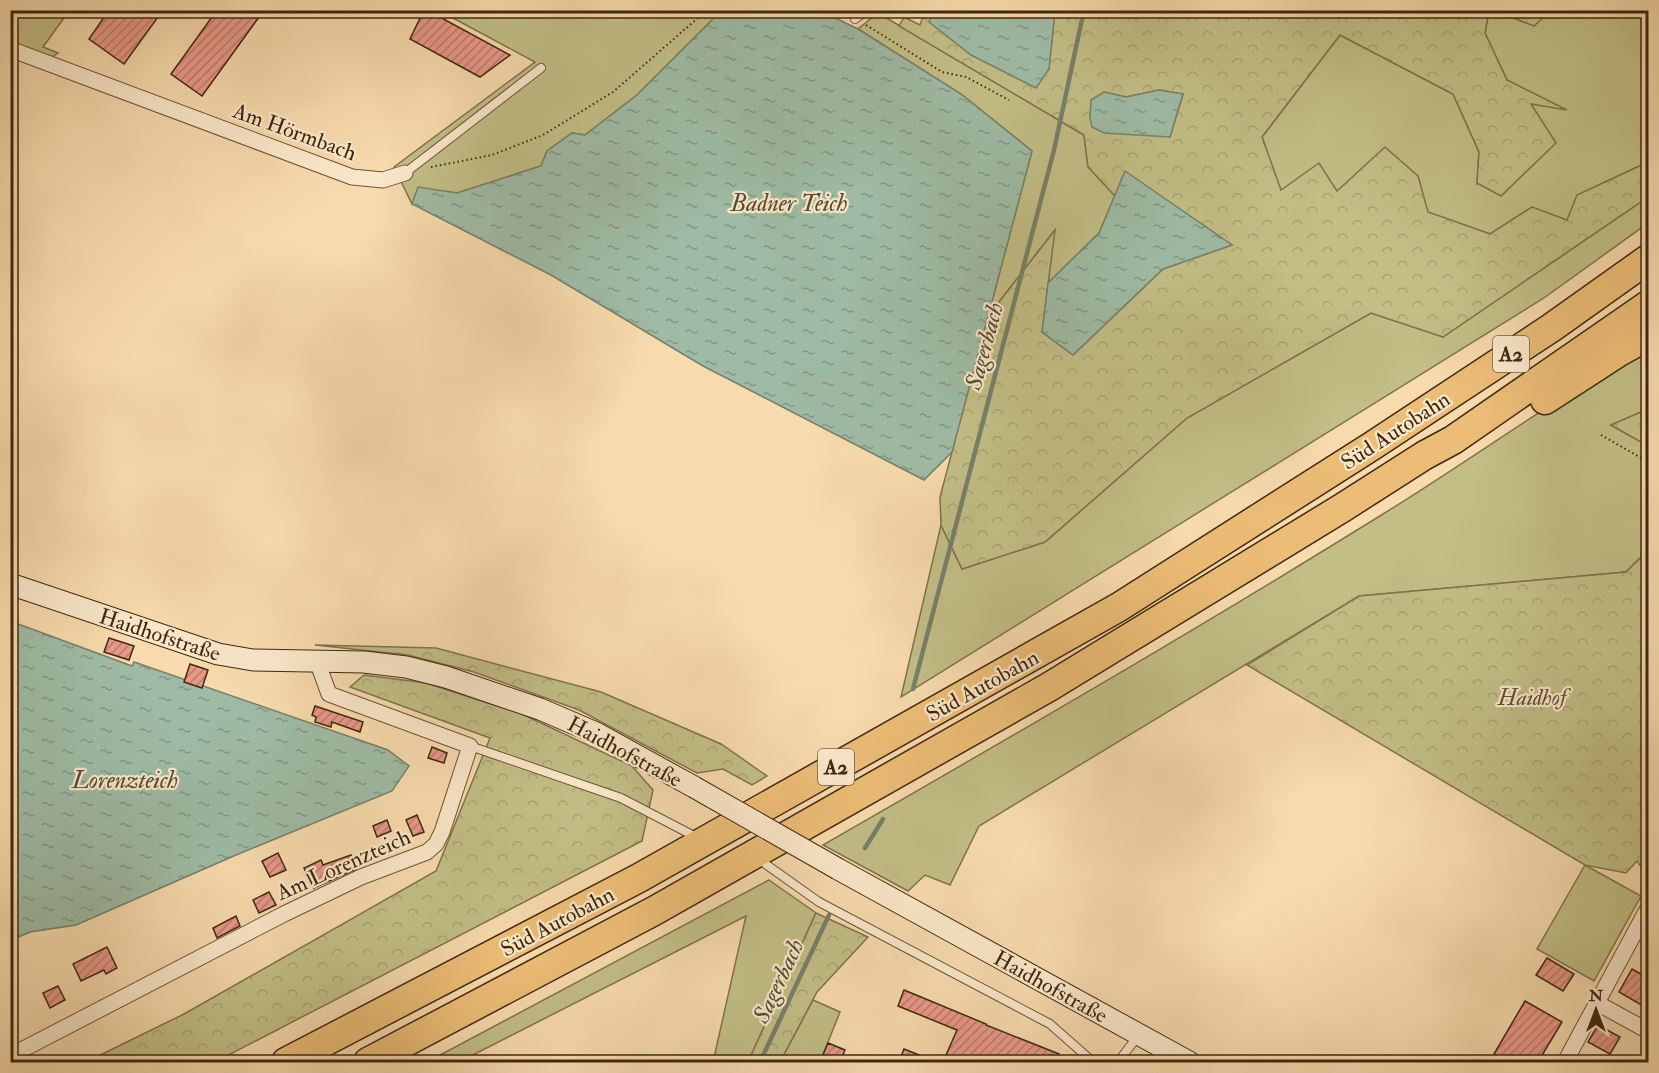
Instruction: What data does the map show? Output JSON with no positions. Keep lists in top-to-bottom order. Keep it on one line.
{"streets":{"highway":["A2","Süd Autobahn"],"street":["Am Hörmbach","Haidhofstraße","Am Lorenzteich"]},"water":["Badner Teich","Sagerbach","Lorenzteich"],"parks":["Haidhof"],"north":"top"}
